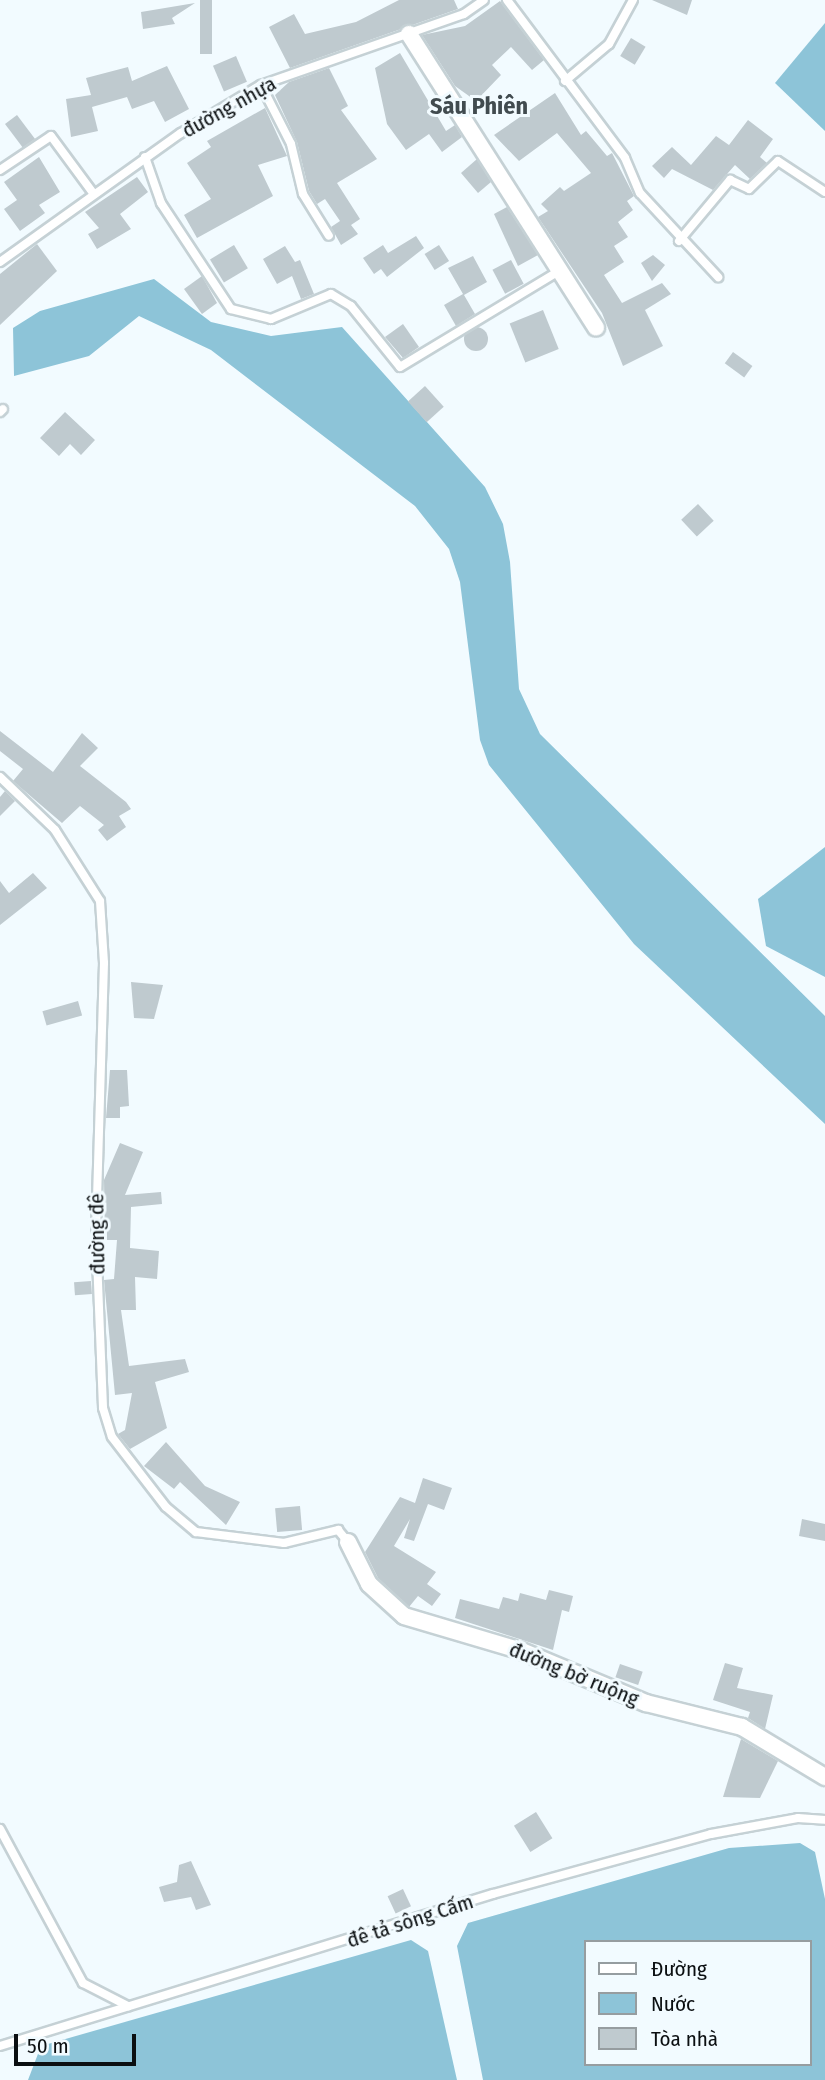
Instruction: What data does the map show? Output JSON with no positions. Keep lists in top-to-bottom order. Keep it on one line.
{"streets":{"street":["đường bờ ruộng"],"lane":["đường nhựa","đường đê","đê tả sông Cấm"]},"crossings":[["đường đê","đường bờ ruộng"]],"districts":["Sáu Phiên"],"legend":["Đường","Nước","Tòa nhà"],"scale_bar":"50 m"}
